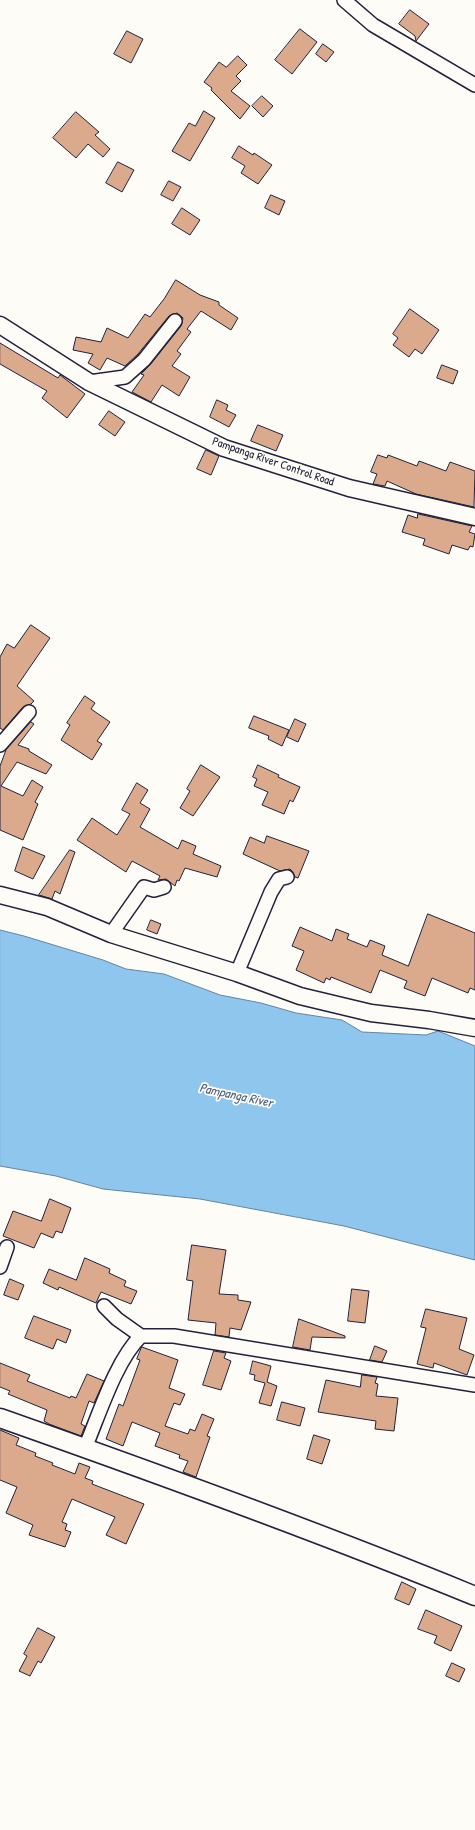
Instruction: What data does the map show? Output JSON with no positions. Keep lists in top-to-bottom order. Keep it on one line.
{"streets":{"street":["Pampanga River Control Road"]},"water":["Pampanga River"]}
